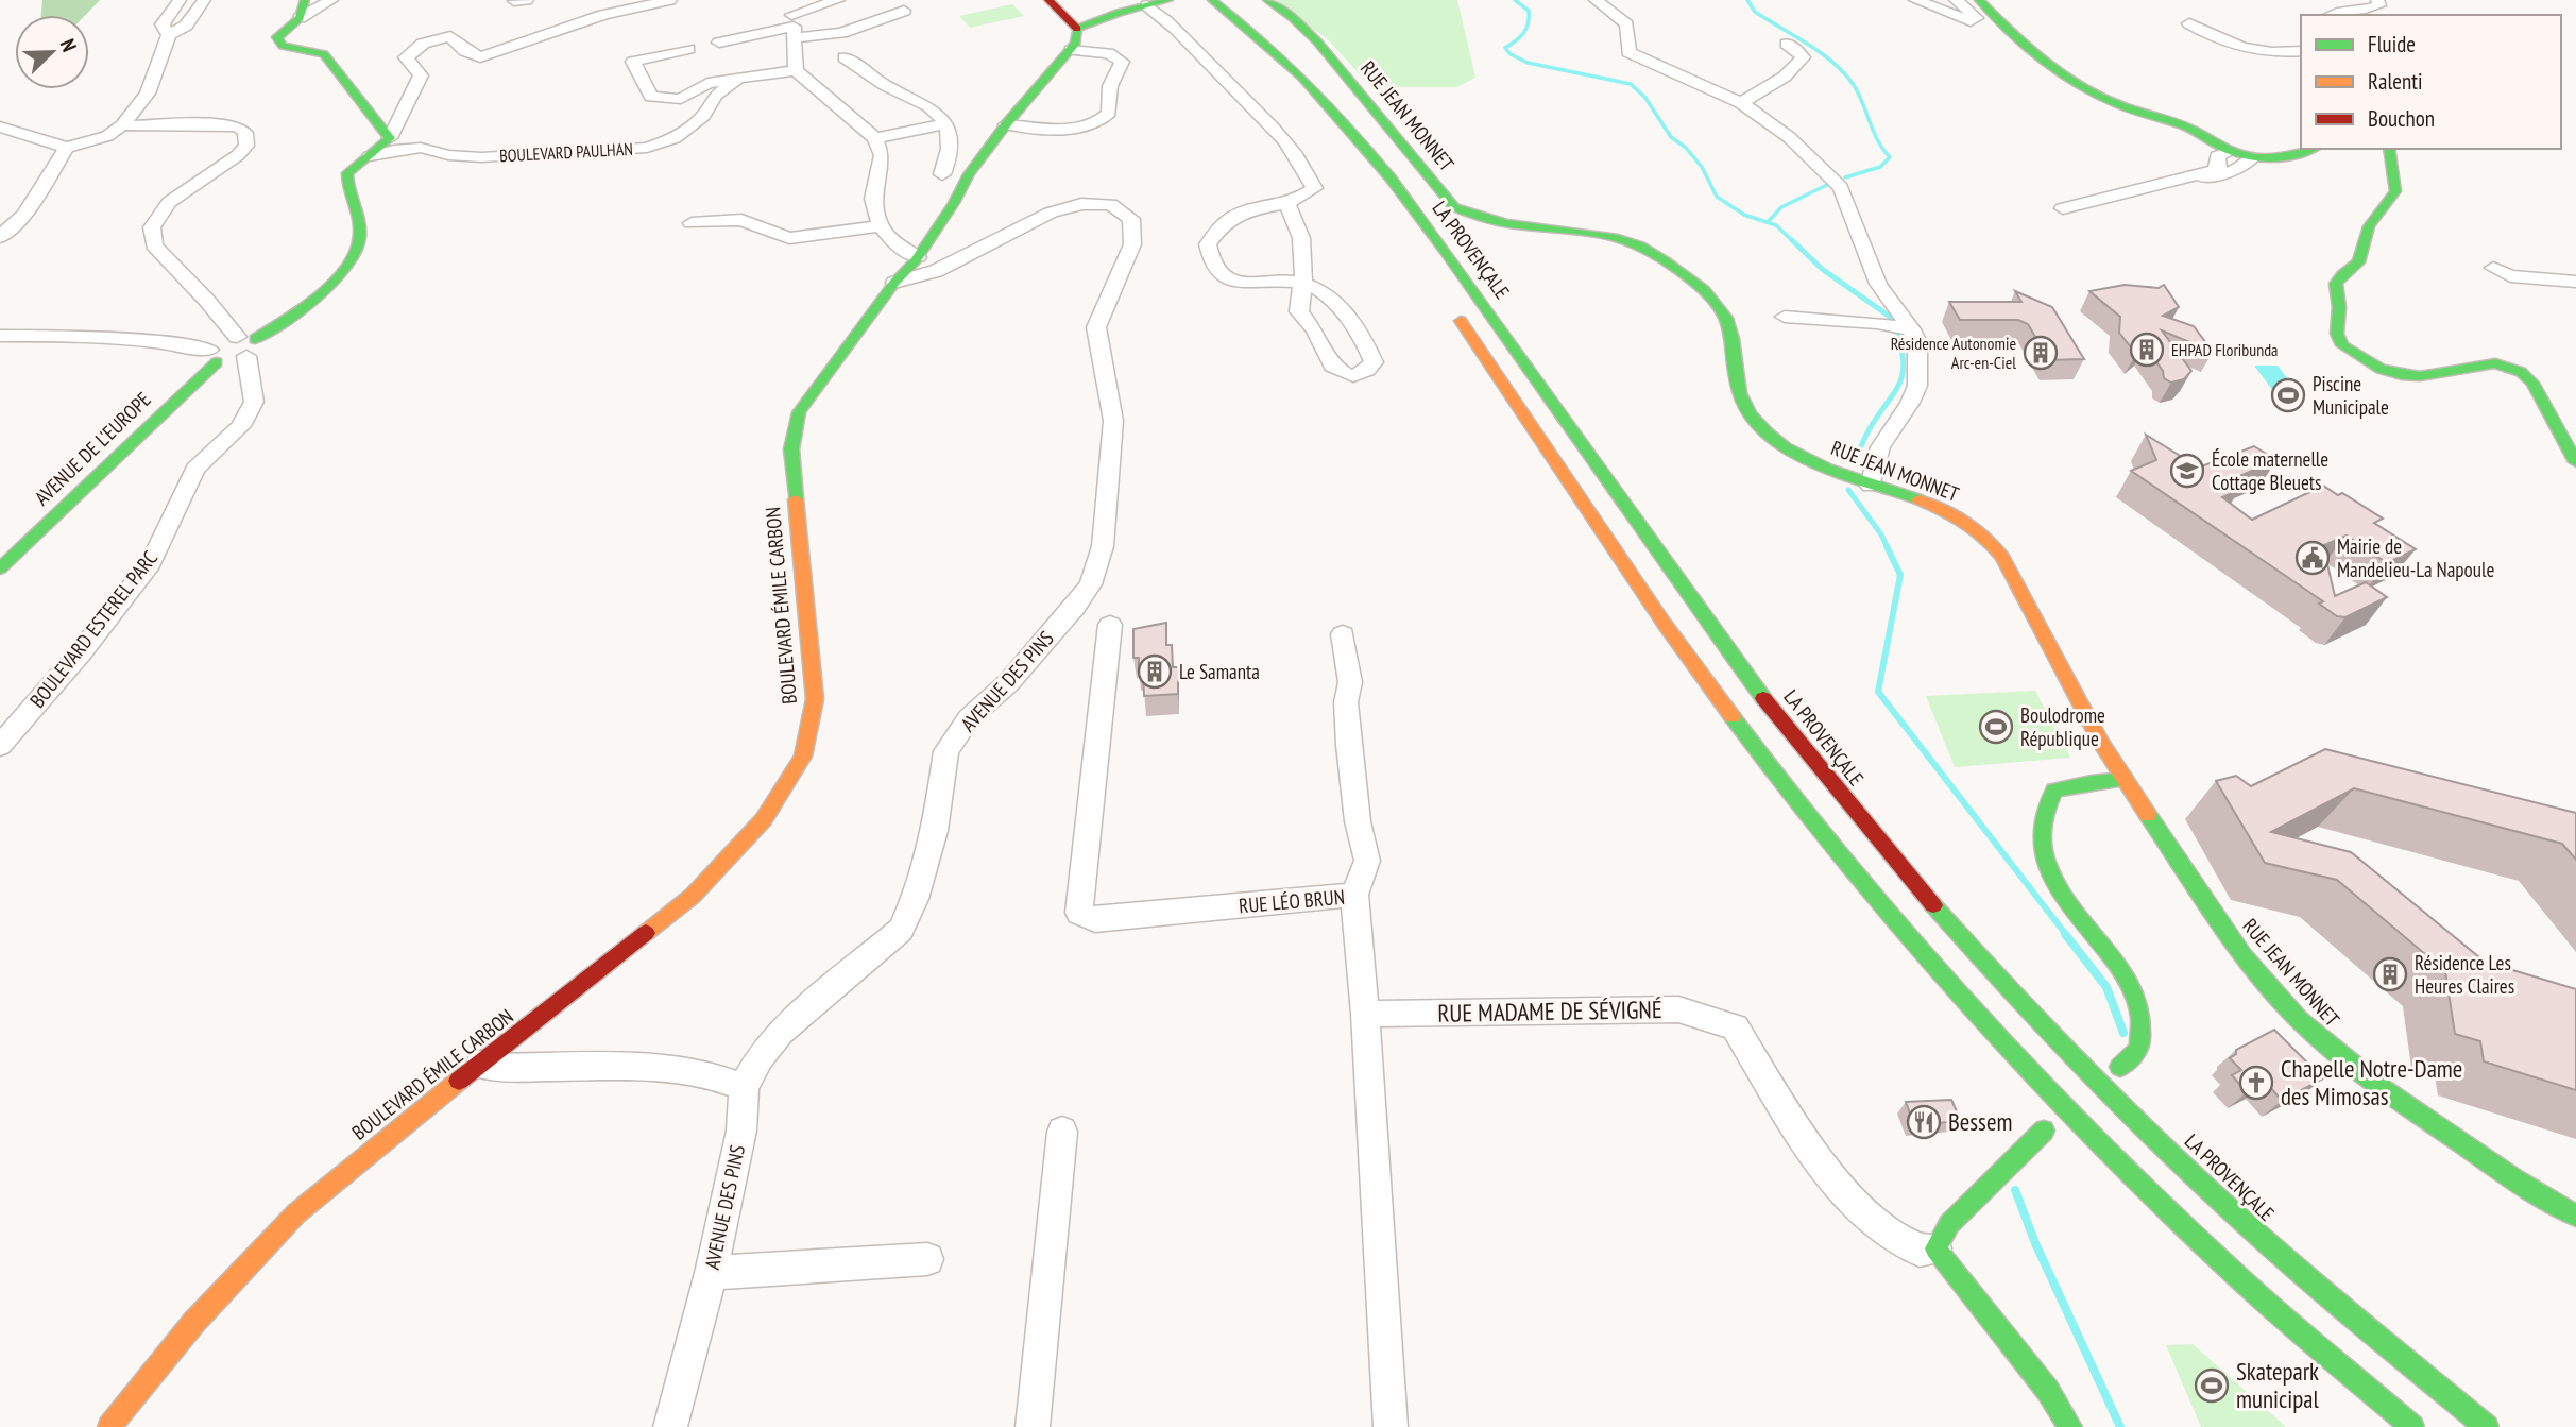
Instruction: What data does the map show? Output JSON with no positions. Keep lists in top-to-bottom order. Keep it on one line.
{"streets":{"main road":["RUE JEAN MONNET","LA PROVENÇALE","AVENUE DE L'EUROPE","BOULEVARD ÉMILE CARBON"],"street":["BOULEVARD PAULHAN","BOULEVARD ESTEREL PARC","AVENUE DES PINS","RUE LÉO BRUN","RUE MADAME DE SÉVIGNÉ"]},"crossings":[["BOULEVARD PAULHAN","AVENUE DE L'EUROPE"],["AVENUE DE L'EUROPE","BOULEVARD ESTEREL PARC"],["BOULEVARD ÉMILE CARBON","AVENUE DES PINS"],["RUE LÉO BRUN","RUE MADAME DE SÉVIGNÉ"]],"places":{"building":["EHPAD Floribunda","Résidence Autonomie Arc-en-Ciel","Le Samanta","Résidence Les Heures Claires"],"sports":["Piscine Municipale","Boulodrome République","Skatepark municipal"],"school or university":["École maternelle Cottage Bleuets"],"public building":["Mairie de Mandelieu-La Napoule"],"church":["Chapelle Notre-Dame des Mimosas"],"restaurant":["Bessem"]},"legend":["Fluide","Ralenti","Bouchon"],"north":"top right"}
